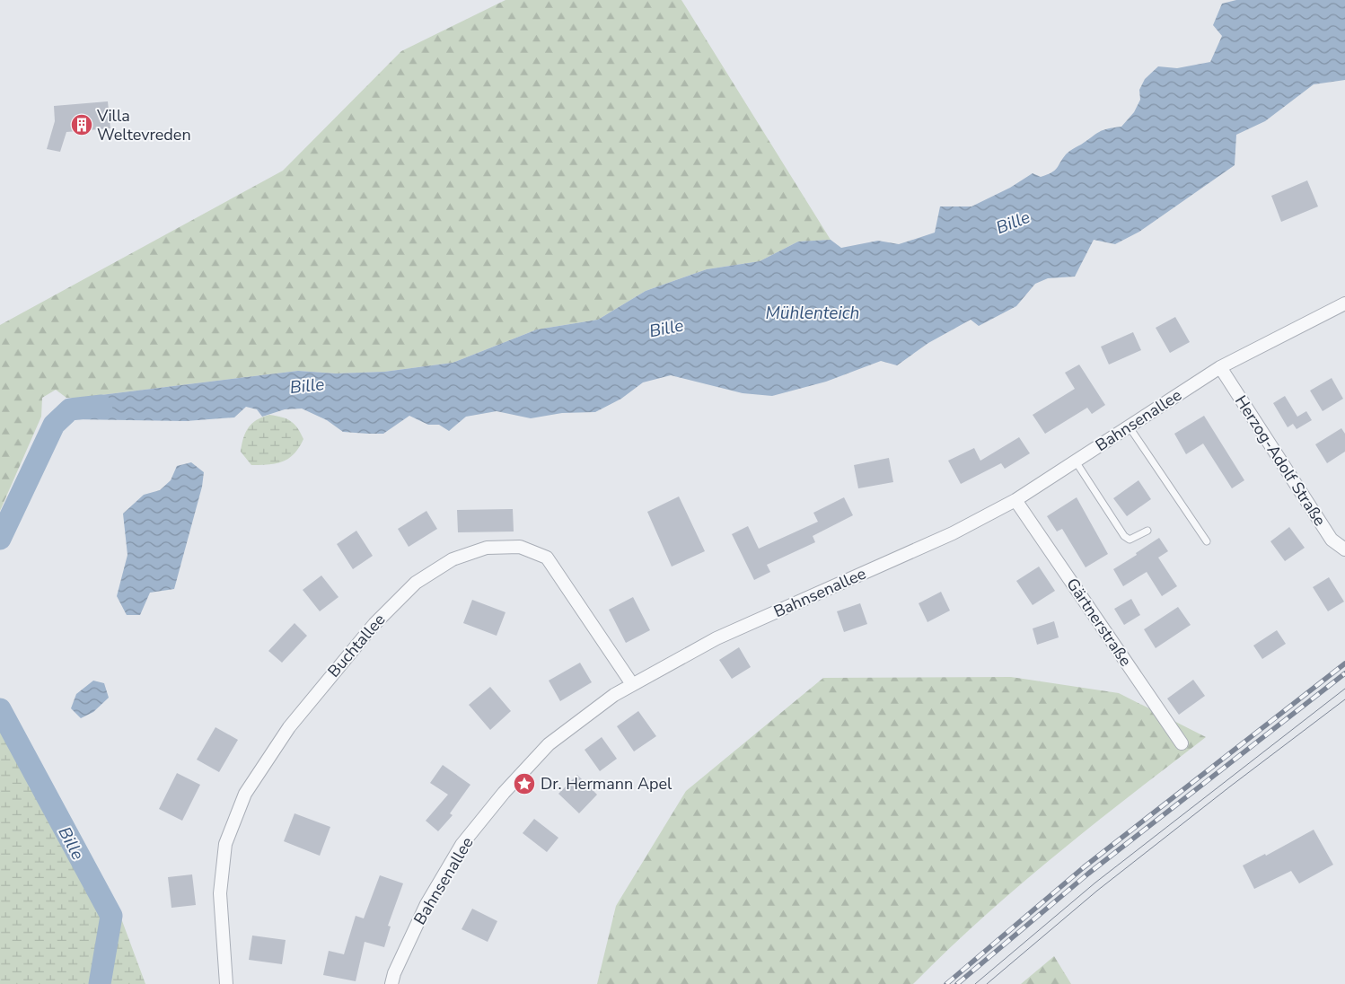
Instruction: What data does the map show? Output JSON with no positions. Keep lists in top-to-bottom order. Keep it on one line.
{"streets":{"street":["Bahnsenallee","Herzog-Adolf Straße","Gärtnerstraße","Buchtallee"]},"crossings":[["Bahnsenallee","Herzog-Adolf Straße"],["Bahnsenallee","Gärtnerstraße"],["Bahnsenallee","Buchtallee"]],"water":["Bille","Mühlenteich"],"places":{"building":["Villa Weltevreden"],"place":["Dr. Hermann Apel"]}}
